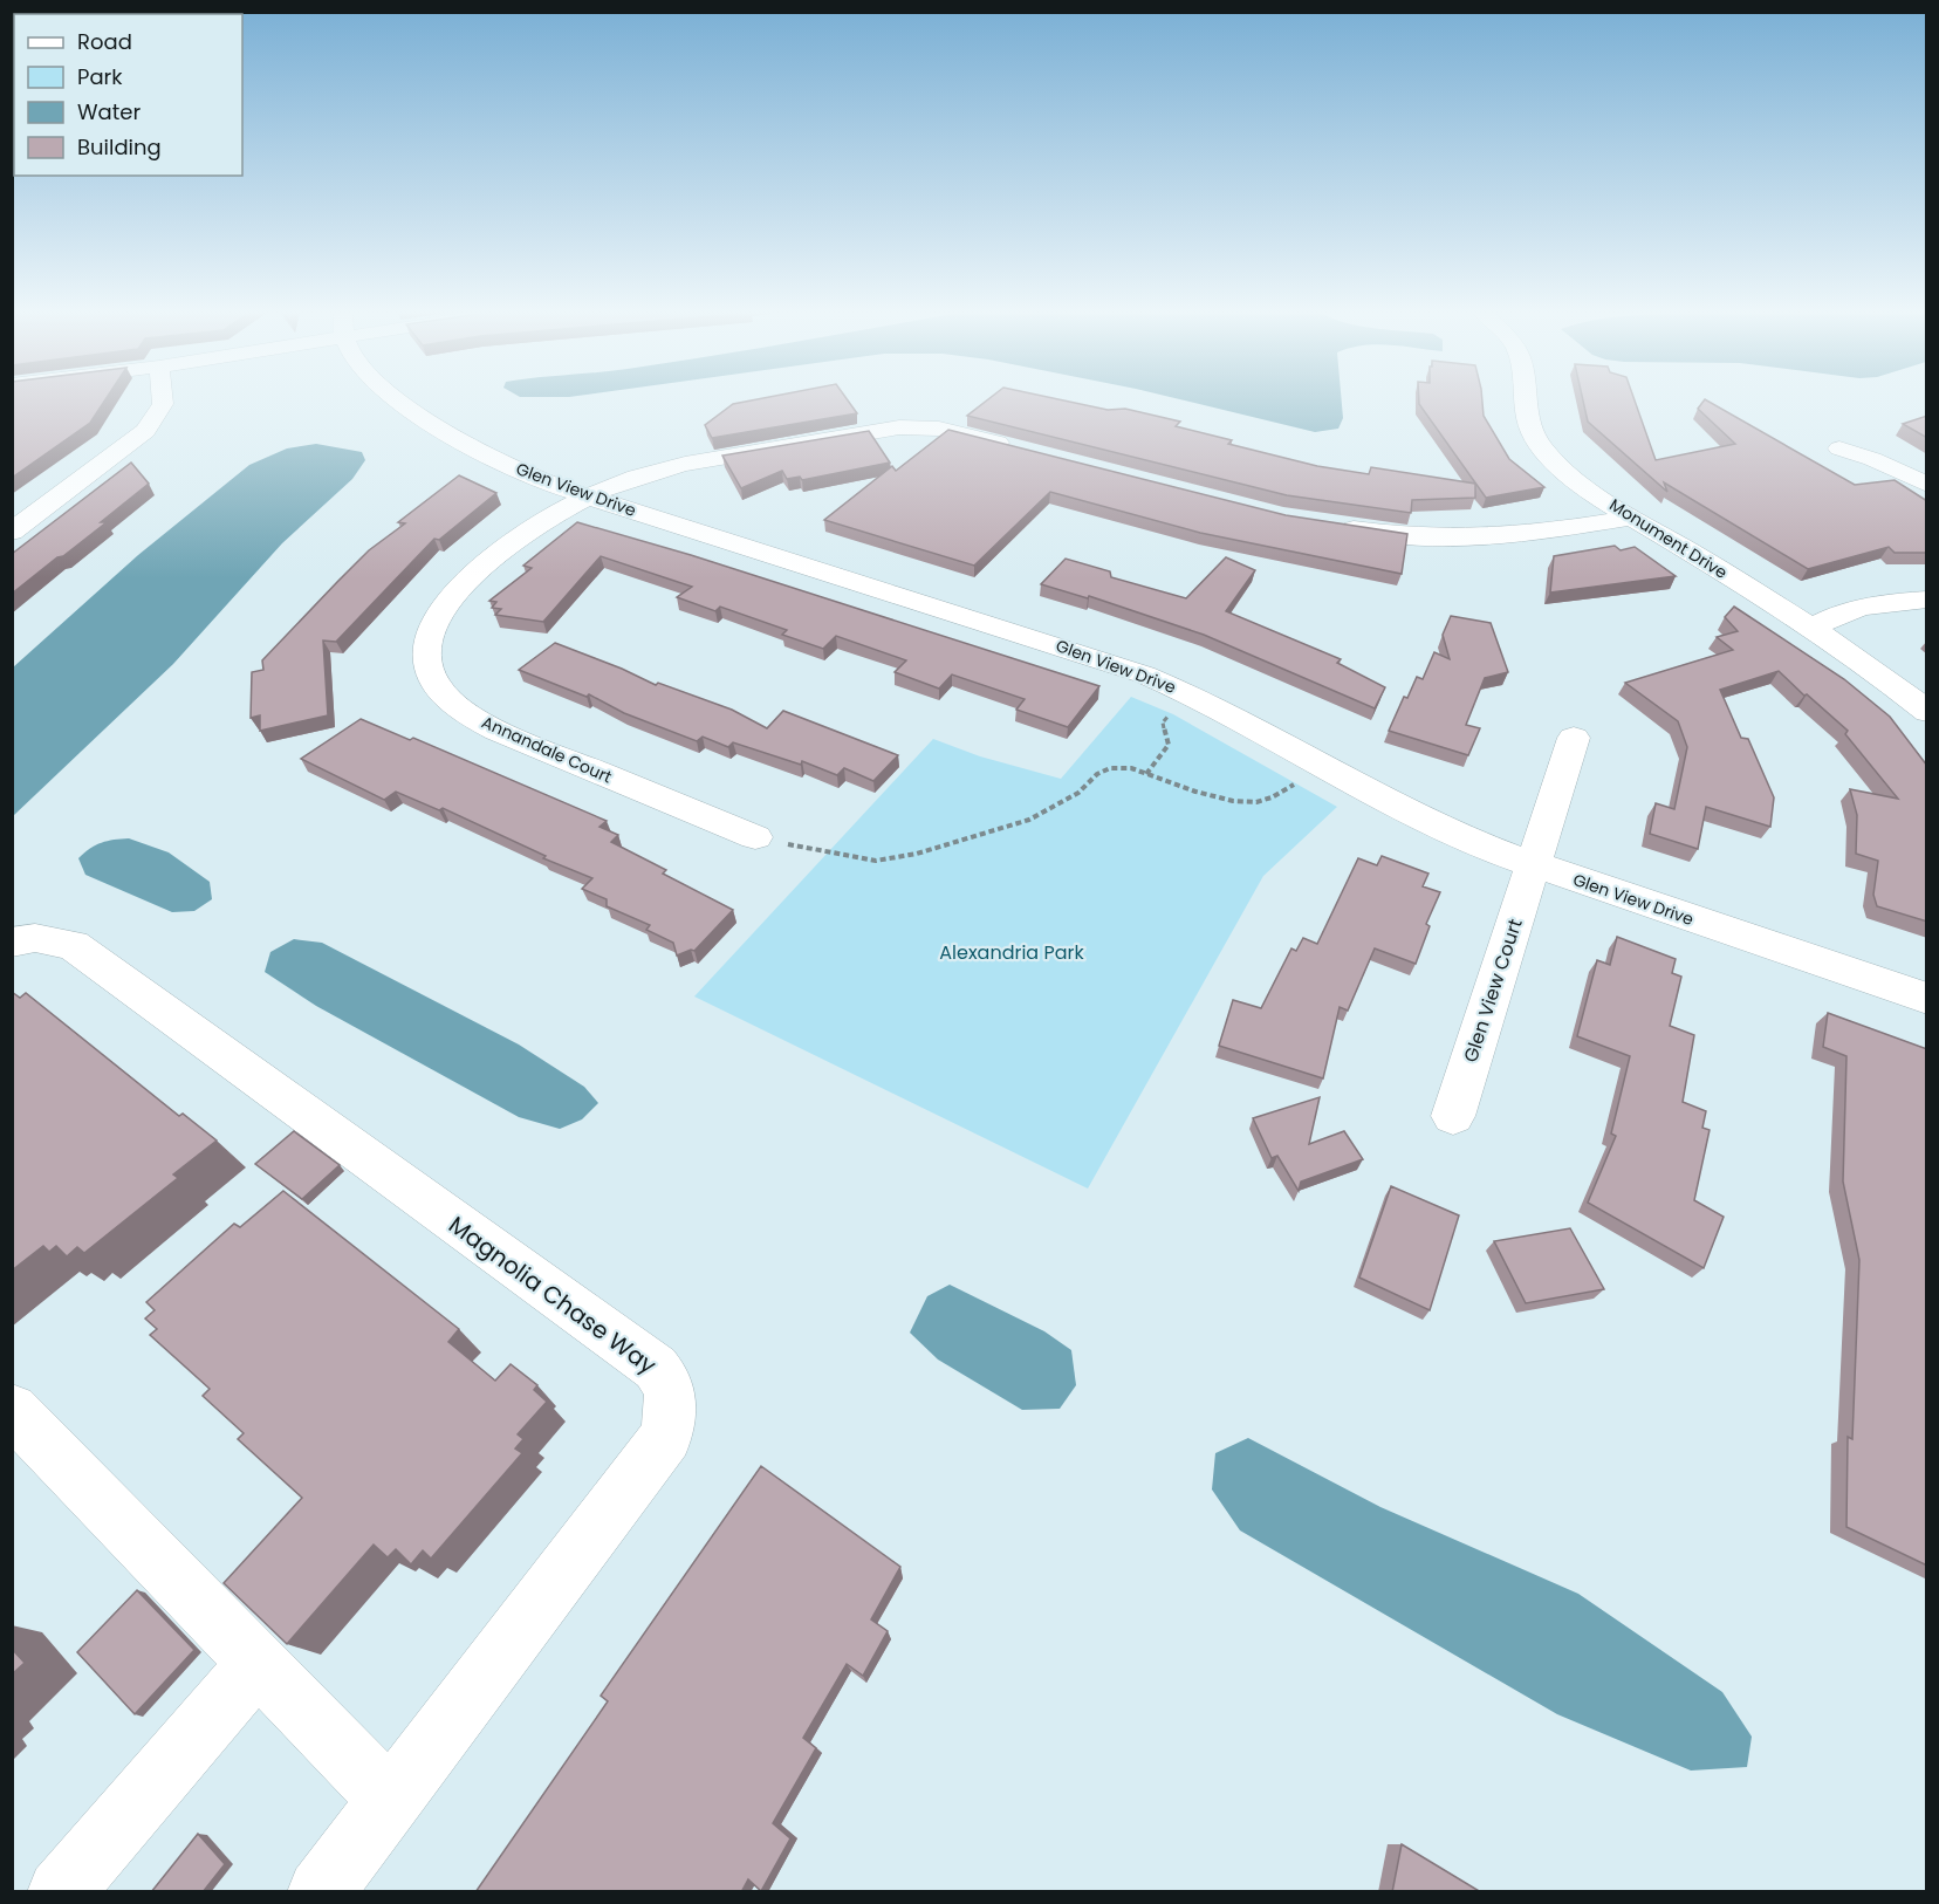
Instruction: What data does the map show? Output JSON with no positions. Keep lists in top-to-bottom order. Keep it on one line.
{"streets":{"street":["Glen View Drive","Monument Drive","Annandale Court","Glen View Court","Magnolia Chase Way"]},"crossings":[["Glen View Drive","Annandale Court"],["Glen View Drive","Glen View Court"]],"parks":["Alexandria Park"],"legend":["Road","Park","Water","Building"]}
